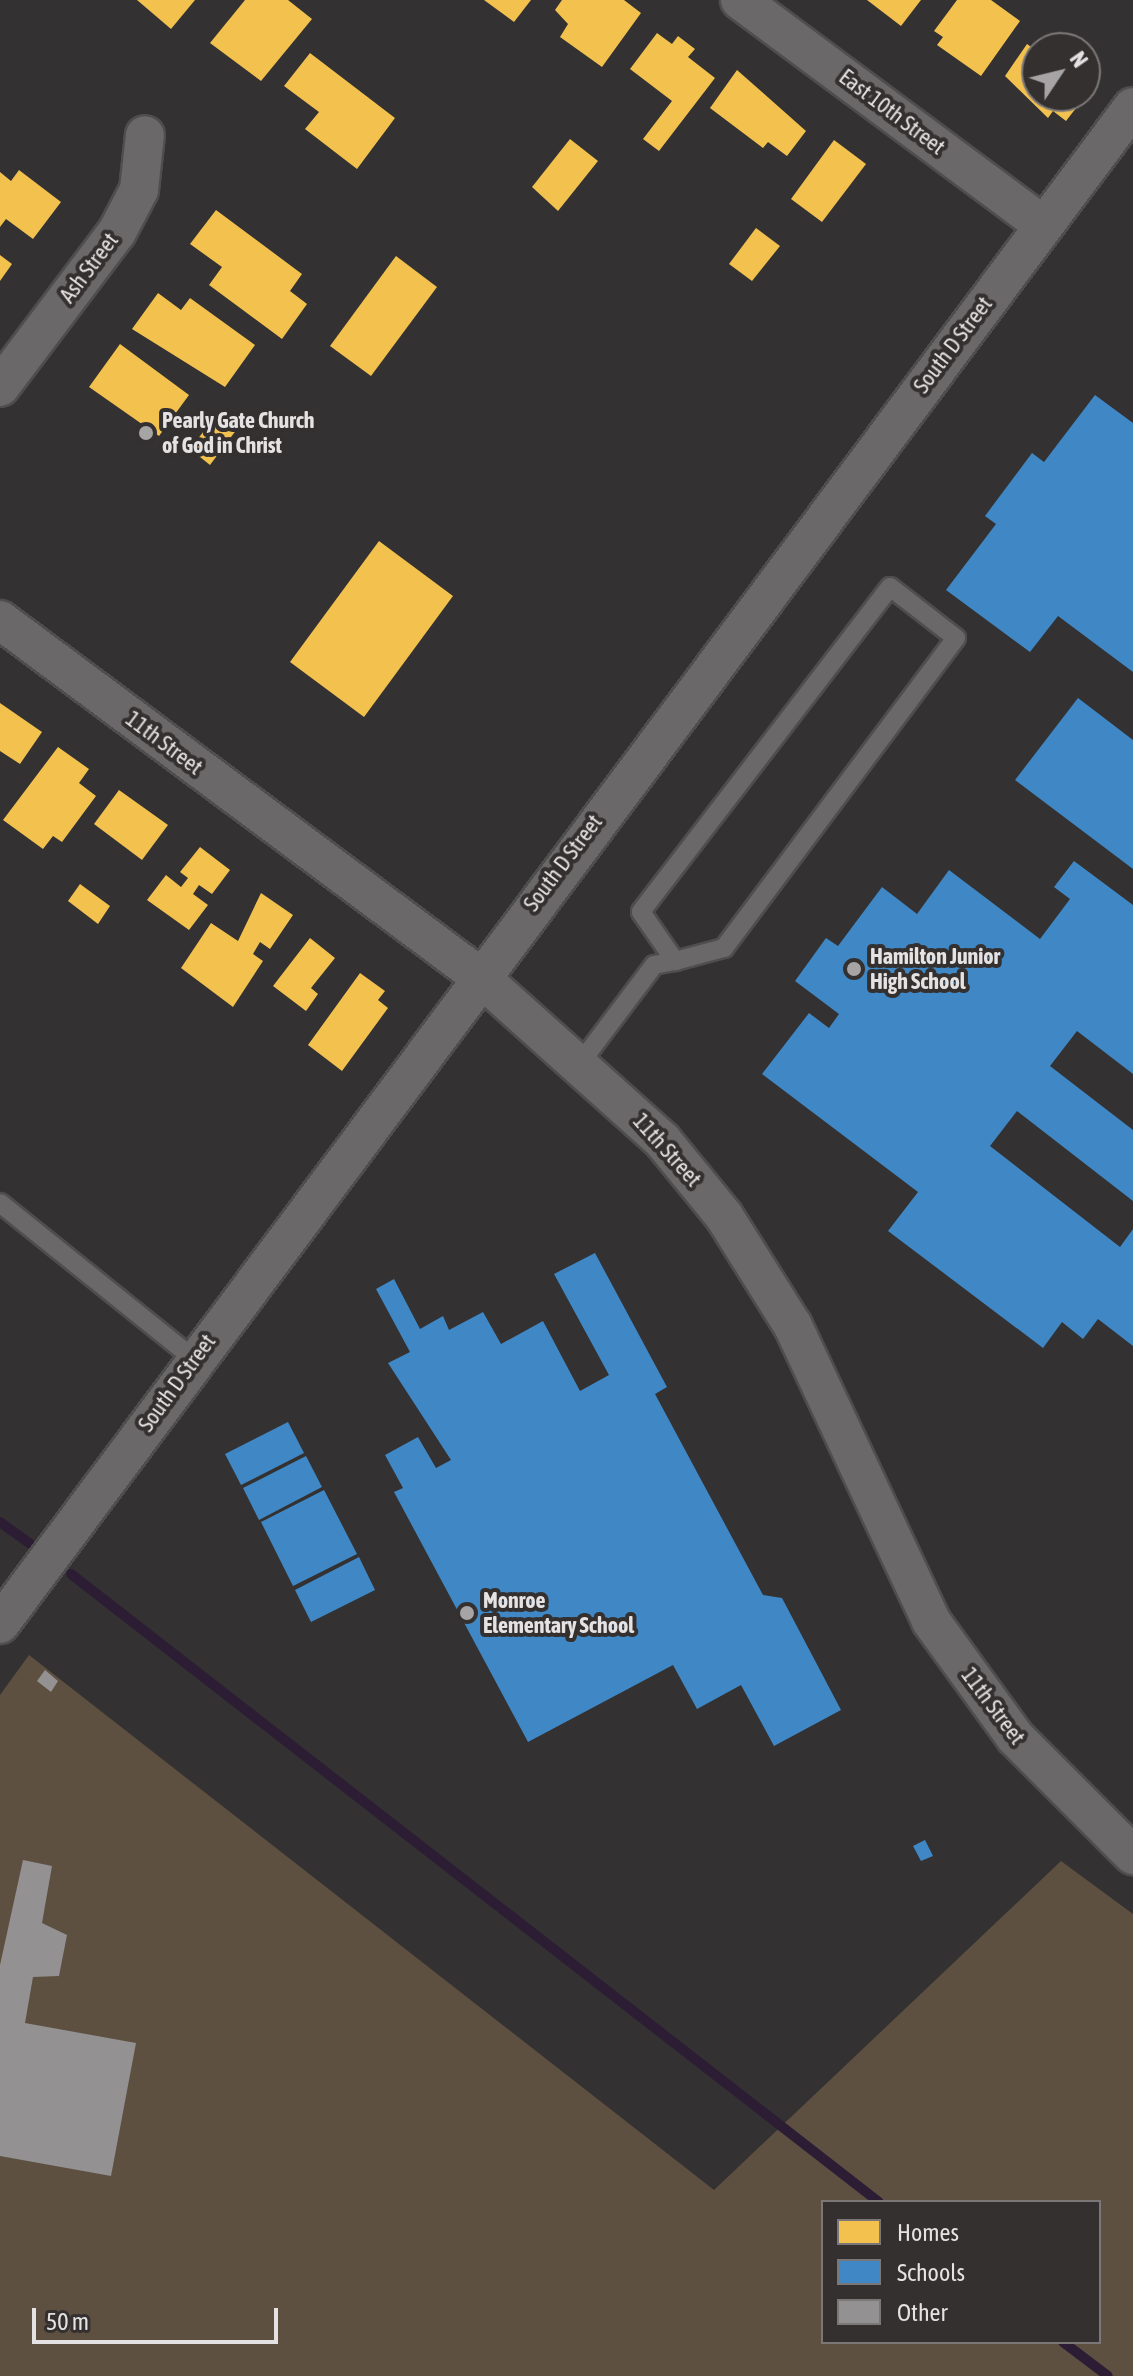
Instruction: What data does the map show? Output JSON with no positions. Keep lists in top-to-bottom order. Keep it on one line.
{"streets":{"street":["East 10th Street","Ash Street","South D Street","11th Street"]},"crossings":[["East 10th Street","South D Street"],["South D Street","11th Street"]],"places":["Pearly Gate Church of God in Christ","Hamilton Junior High School","Monroe Elementary School"],"legend":["Homes","Schools","Other"],"scale_bar":"50 m","north":"top right"}
